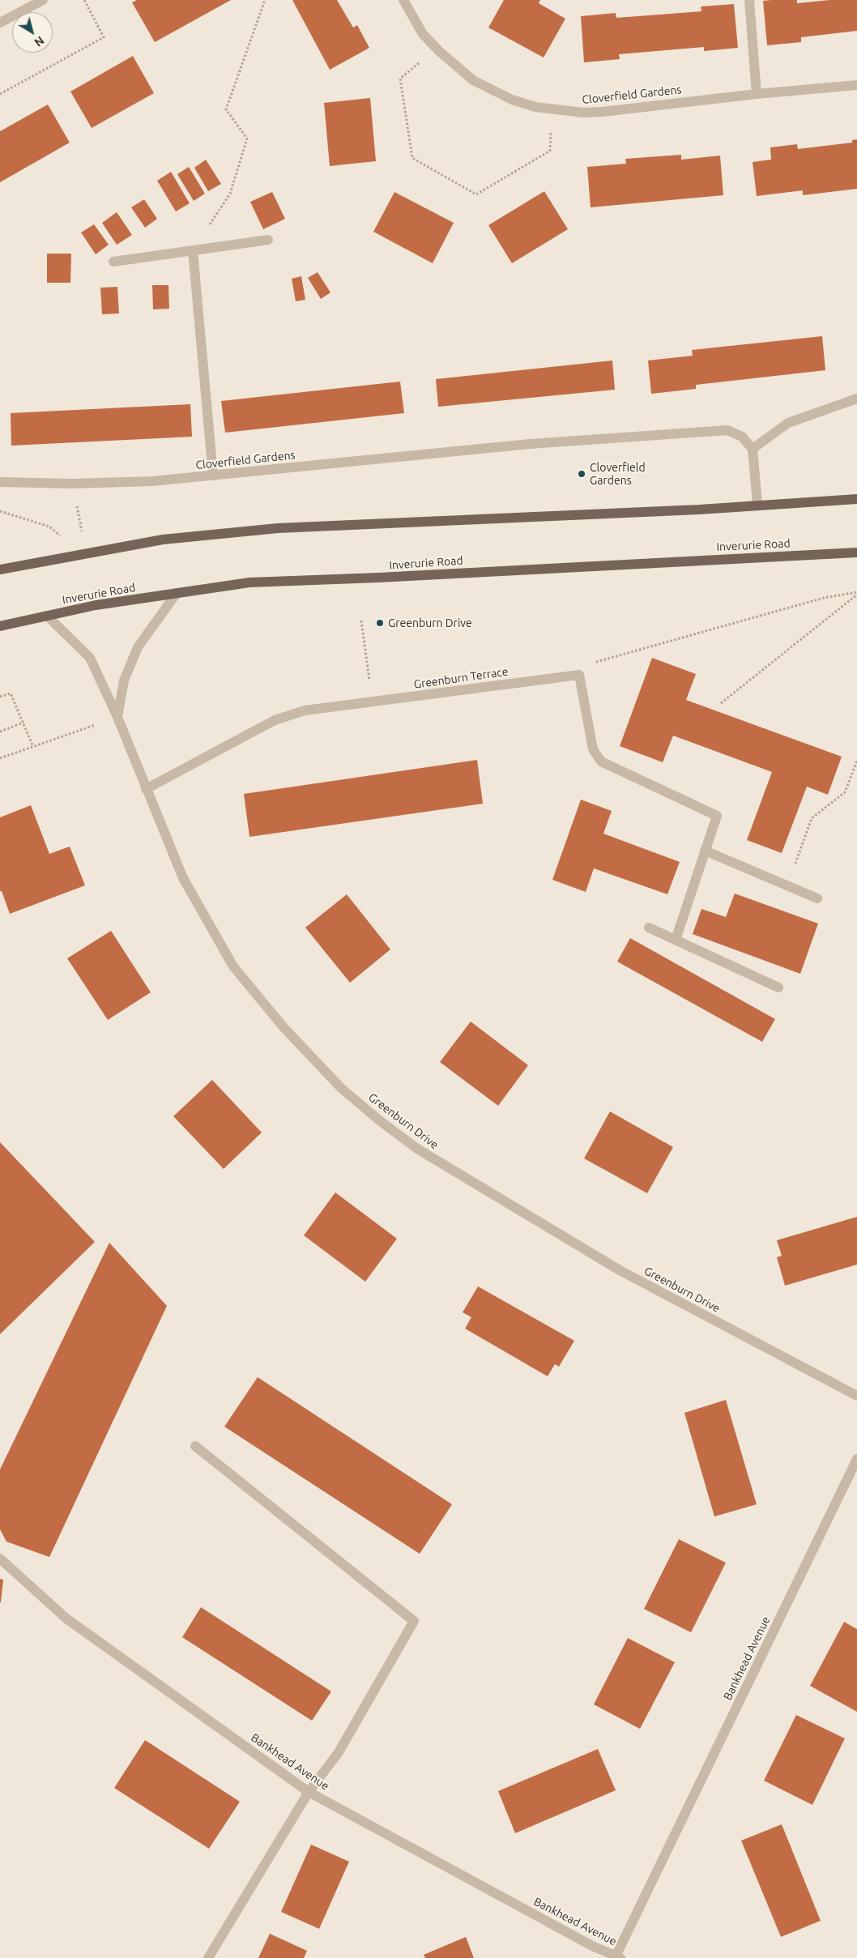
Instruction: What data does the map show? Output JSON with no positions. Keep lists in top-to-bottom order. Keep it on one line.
{"streets":{"main road":["Inverurie Road"],"street":["Cloverfield Gardens","Greenburn Terrace","Greenburn Drive","Bankhead Avenue"]},"crossings":[["Inverurie Road","Greenburn Drive"],["Greenburn Terrace","Greenburn Drive"]],"places":["Cloverfield Gardens","Greenburn Drive"],"north":"bottom right"}
